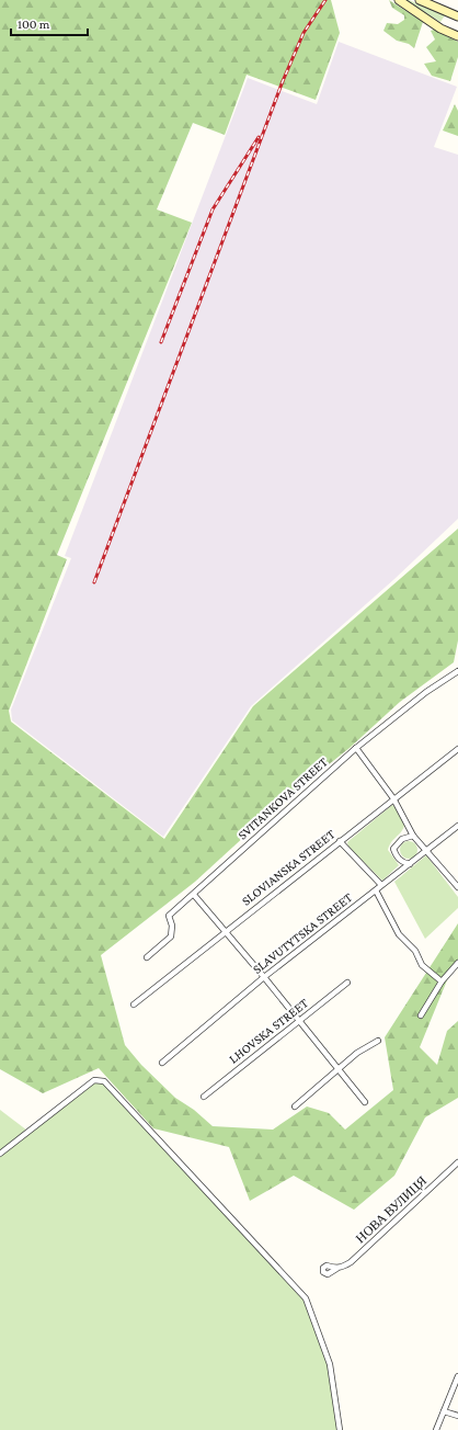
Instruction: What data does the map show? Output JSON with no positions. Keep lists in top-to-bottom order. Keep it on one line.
{"streets":{"street":["SVITANKOVA STREET","SLOVIANSKA STREET","SLAVUTYTSKA STREET","LHOVSKA STREET","НОВА ВУЛИЦЯ"]},"scale_bar":"100 m"}
